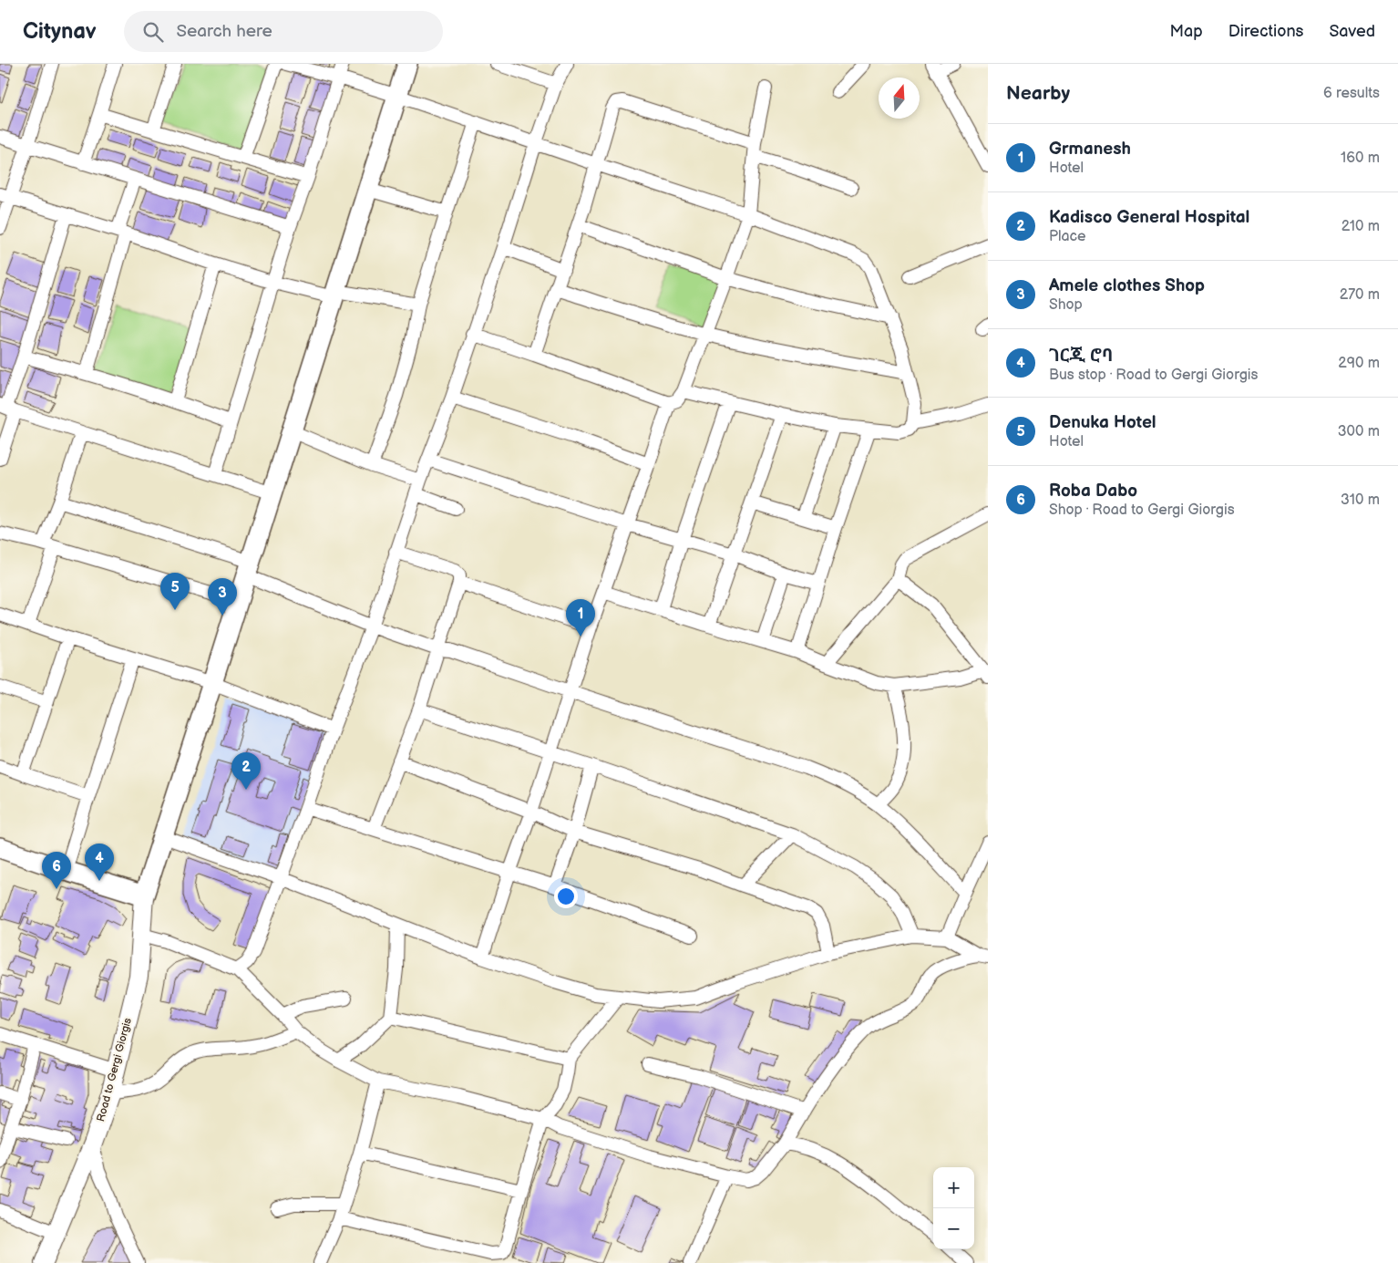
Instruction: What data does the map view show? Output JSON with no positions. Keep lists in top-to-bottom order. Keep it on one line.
{"streets":{"main road":["Road to Gergi Giorgis"]},"north":"top","page":{"header":"Citynav","search":"Search here","nav":["Map","Directions","Saved"],"heading":["Nearby","6 results"],"list":[{"mark":"1","name":"Grmanesh","note":"Hotel","value":"160 m"},{"mark":"2","name":"Kadisco General Hospital","note":"Place","value":"210 m"},{"mark":"3","name":"Amele clothes Shop","note":"Shop","value":"270 m"},{"mark":"4","name":"ገርጂ ሮባ","note":"Bus stop · Road to Gergi Giorgis","value":"290 m"},{"mark":"5","name":"Denuka Hotel","note":"Hotel","value":"300 m"},{"mark":"6","name":"Roba Dabo","note":"Shop · Road to Gergi Giorgis","value":"310 m"}],"pins":["5","3","1","2","4","6"],"map_buttons":["+","−"]}}
